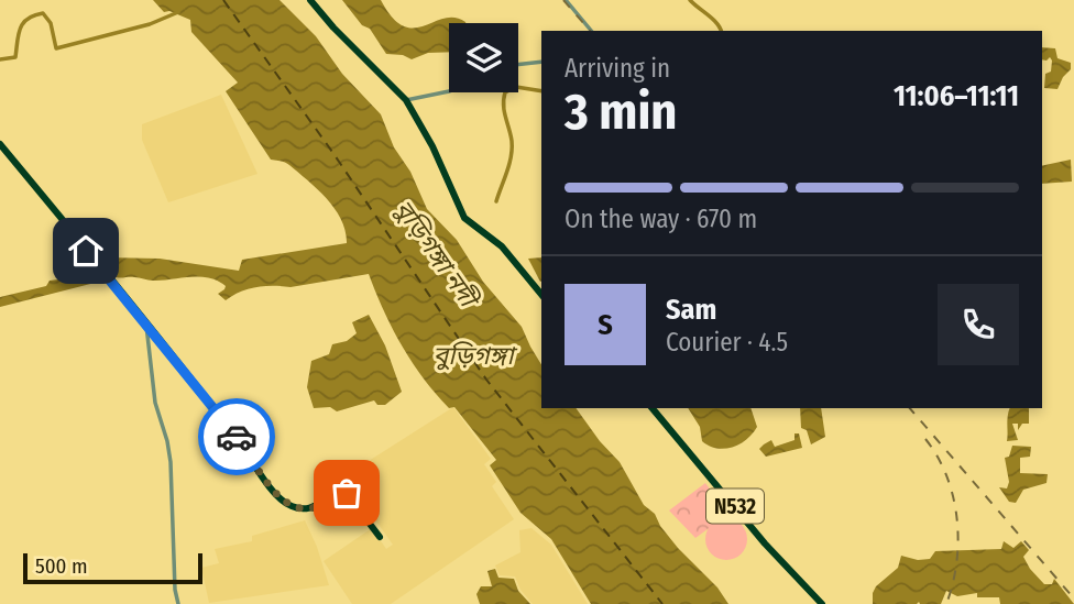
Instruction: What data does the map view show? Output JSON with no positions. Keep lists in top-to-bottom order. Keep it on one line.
{"streets":{"highway":["N532"]},"water":["বুড়িগঙ্গা নদী","বুড়িগঙ্গা"],"scale_bar":"500 m","page":{"heading":["3 min","Arriving in","11:06–11:11"],"panel":["Sam","Courier · 4.5"],"bar":"On the way · 670 m","round":"S","scale":"500 m"}}
